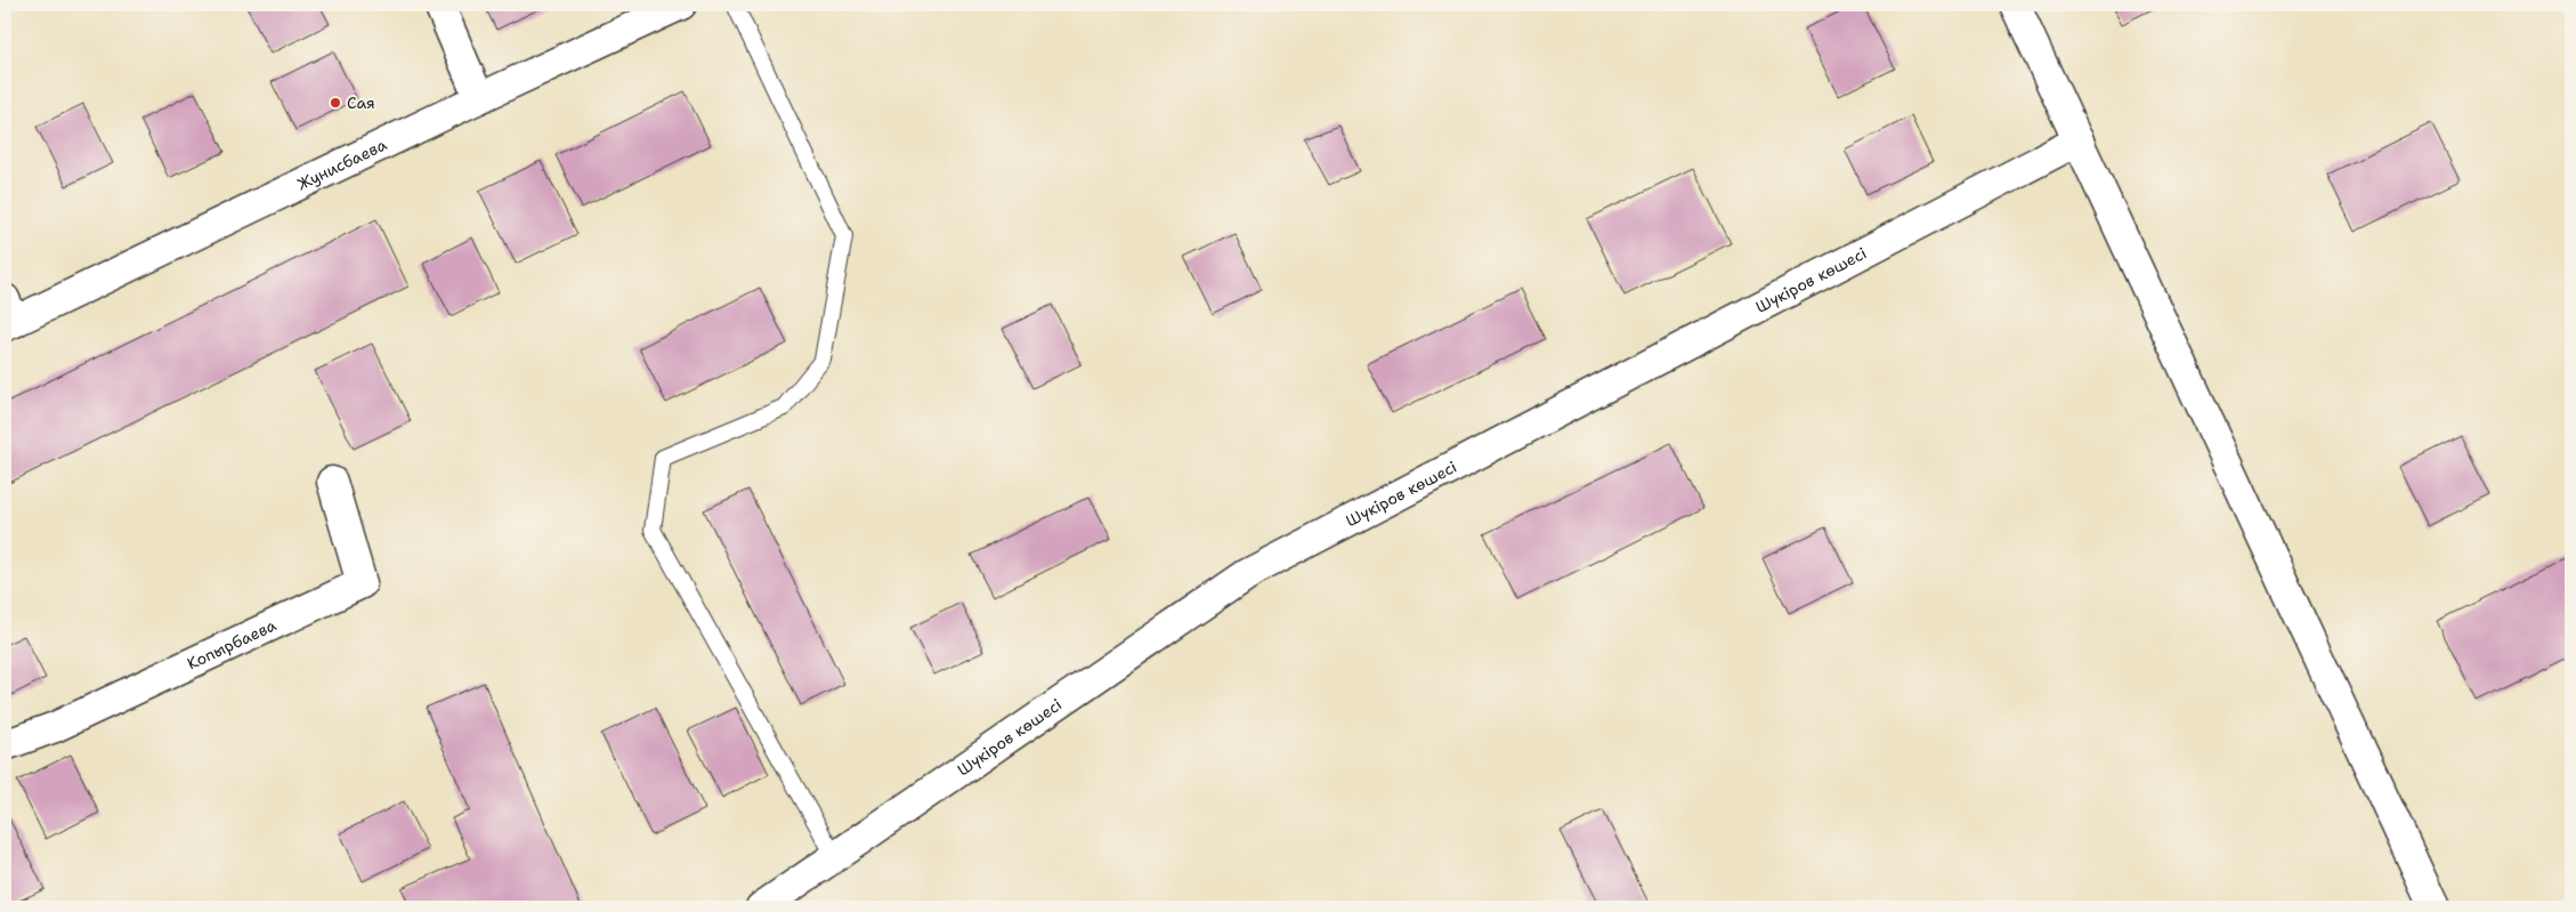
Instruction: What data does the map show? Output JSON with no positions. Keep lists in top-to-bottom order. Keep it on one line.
{"streets":{"street":["Жунисбаева","Шүкіров көшесі","Копырбаева"]},"places":["Сая"]}
